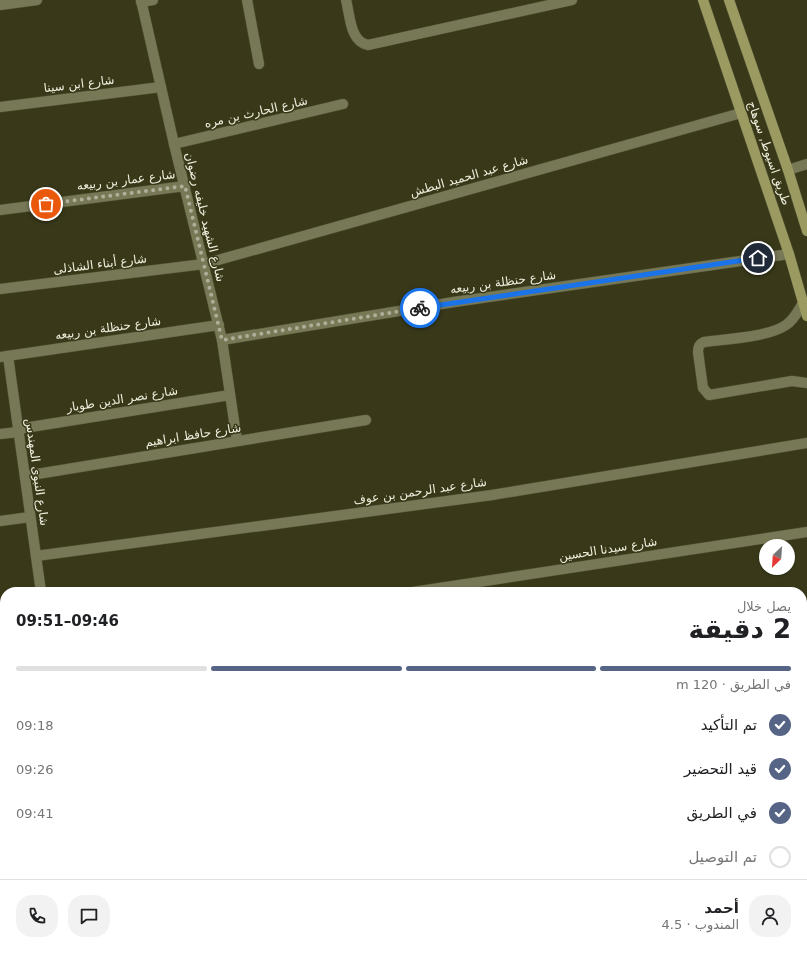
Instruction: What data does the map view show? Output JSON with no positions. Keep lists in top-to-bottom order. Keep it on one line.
{"streets":{"main road":["طريق اسيوط, سوهاج"],"street":["شارع ابن سينا","شارع الحارث بن مره","شارع عبد الحميد البطش","شارع عمار بن ربيعه","شارع الشهيد خليفه رضوان","شارع أبناء الشاذلى","شارع حنظلة بن ربيعه","شارع نصر الدين طوبار","شارع حافظ ابراهيم","شارع النبوى المهندس","شارع عبد الرحمن بن عوف","شارع سيدنا الحسين"]},"crossings":[["شارع ابن سينا","شارع الشهيد خليفه رضوان"],["شارع الحارث بن مره","شارع الشهيد خليفه رضوان"],["طريق اسيوط, سوهاج","شارع عبد الحميد البطش"],["طريق اسيوط, سوهاج","شارع حنظلة بن ربيعه"],["شارع عبد الحميد البطش","شارع الشهيد خليفه رضوان"],["شارع عبد الحميد البطش","شارع أبناء الشاذلى"],["شارع عمار بن ربيعه","شارع الشهيد خليفه رضوان"],["شارع الشهيد خليفه رضوان","شارع أبناء الشاذلى"],["شارع الشهيد خليفه رضوان","شارع حنظلة بن ربيعه"],["شارع الشهيد خليفه رضوان","شارع نصر الدين طوبار"],["شارع الشهيد خليفه رضوان","شارع حافظ ابراهيم"],["شارع حنظلة بن ربيعه","شارع النبوى المهندس"],["شارع نصر الدين طوبار","شارع النبوى المهندس"],["شارع حافظ ابراهيم","شارع النبوى المهندس"],["شارع النبوى المهندس","شارع عبد الرحمن بن عوف"]],"north":"bottom left","page":{"heading":["2 دقيقة","يصل خلال","09:46–09:51"],"panel":["أحمد","المندوب · 4.5"],"bar":"في الطريق · 120 m","list":[["تم التأكيد","09:18"],["قيد التحضير","09:26"],["في الطريق","09:41"],"تم التوصيل"]}}
